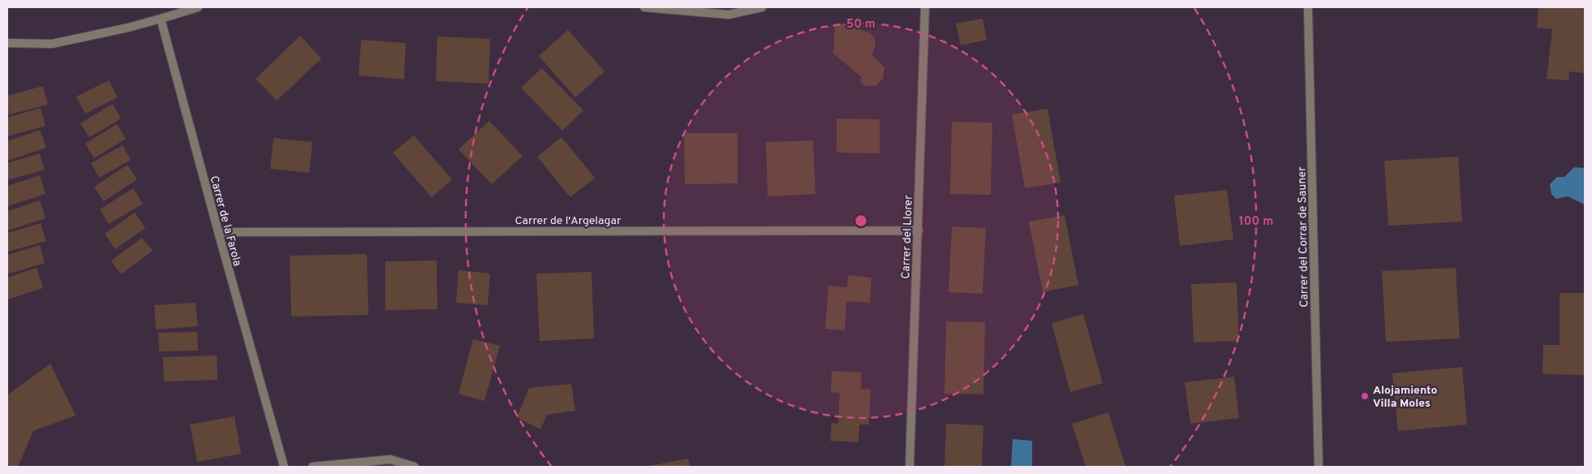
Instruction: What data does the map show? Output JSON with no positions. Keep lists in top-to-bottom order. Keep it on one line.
{"streets":{"street":["Carrer de l'Argelagar","Carrer de la Farola","Carrer del Llorer","Carrer del Corrar de Sauner"]},"crossings":[["Carrer de l'Argelagar","Carrer de la Farola"],["Carrer de l'Argelagar","Carrer del Llorer"]],"places":["Alojamiento Villa Moles"],"rings":["50 m","100 m"]}
